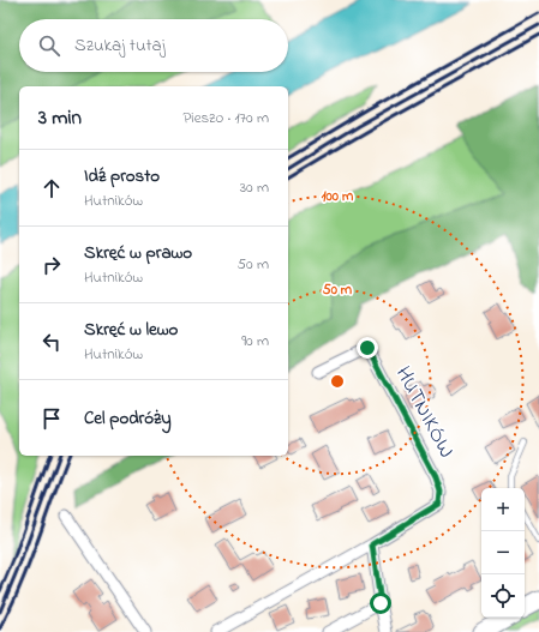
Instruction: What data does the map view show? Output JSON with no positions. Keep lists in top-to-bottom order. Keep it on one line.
{"streets":{"street":["HUTNIKÓW"]},"page":{"search":"Szukaj tutaj","heading":["3 min","Pieszo · 170 m"],"list":[["Idź prosto","Hutników","30 m"],["Skręć w prawo","Hutników","50 m"],["Skręć w lewo","Hutników","90 m"],"Cel podróży"],"map_buttons":["+","−"]},"rings":["100 m","50 m"]}
